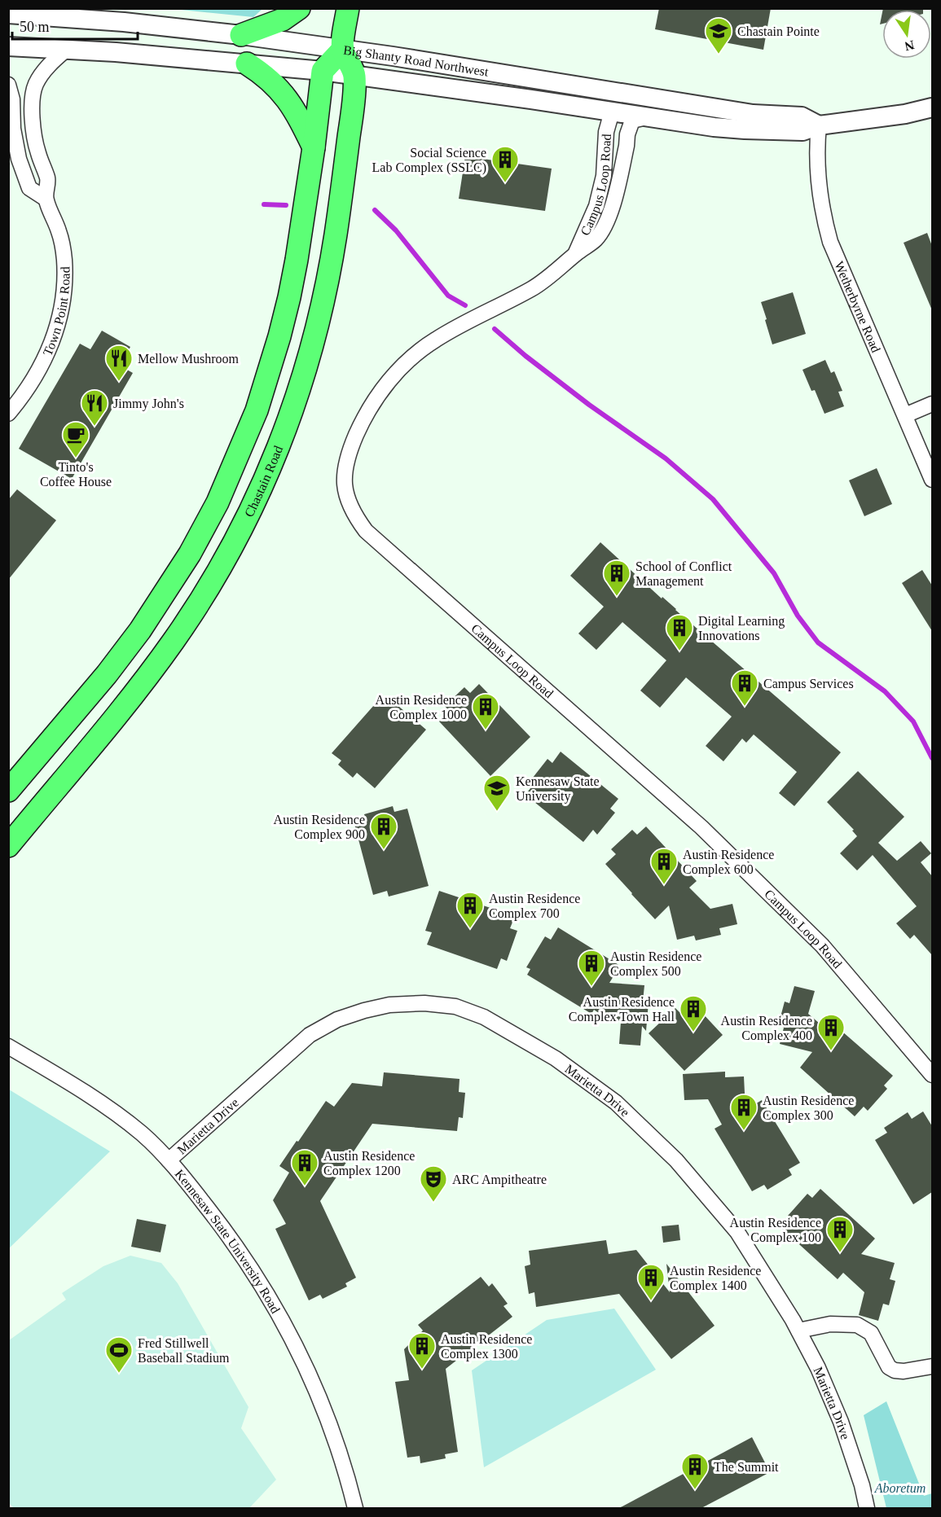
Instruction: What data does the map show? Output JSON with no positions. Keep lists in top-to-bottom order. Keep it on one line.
{"streets":{"main road":["Chastain Road"],"street":["Big Shanty Road Northwest","Campus Loop Road","Wetherbyrne Road","Town Point Road","Marietta Drive","Kennesaw State University Road"]},"crossings":[["Big Shanty Road Northwest","Campus Loop Road"],["Big Shanty Road Northwest","Wetherbyrne Road"],["Big Shanty Road Northwest","Town Point Road"],["Big Shanty Road Northwest","Chastain Road"],["Marietta Drive","Kennesaw State University Road"]],"parks":["Aboretum"],"places":{"school or university":["Chastain Pointe","Kennesaw State University"],"building":["Social Science Lab Complex (SSLC)","School of Conflict Management","Digital Learning Innovations","Campus Services","Austin Residence Complex 1000","Austin Residence Complex 900","Austin Residence Complex 600","Austin Residence Complex 700","Austin Residence Complex 500","Austin Residence Complex Town Hall","Austin Residence Complex 400","Austin Residence Complex 300","Austin Residence Complex 1200","Austin Residence Complex 100","Austin Residence Complex 1400","Austin Residence Complex 1300","The Summit"],"restaurant":["Mellow Mushroom","Jimmy John's"],"cafe":["Tinto's Coffee House"],"theatre":["ARC Ampitheatre"],"sports":["Fred Stillwell Baseball Stadium"]},"scale_bar":"50 m","north":"bottom"}
